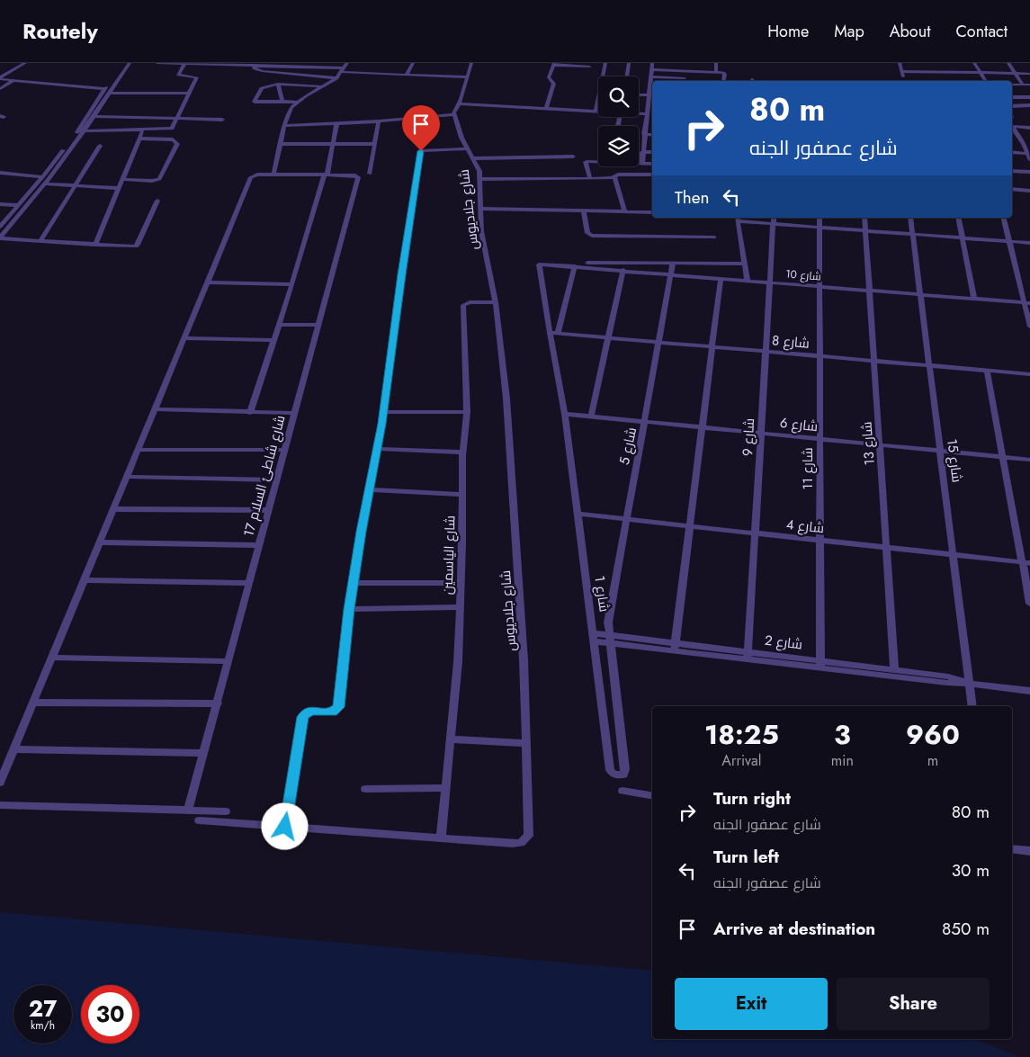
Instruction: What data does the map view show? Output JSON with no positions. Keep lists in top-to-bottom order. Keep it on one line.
{"streets":{"street":["شارع جلاديوس","شارع 10","شارع 8","شارع 6","شارع 9","شارع 13","شارع 5","شارع 15","شارع 11","شارع شاطئ السلام 17","شارع 4","شارع الياسمين","شارع 1","شارع 2"]},"crossings":[["شارع جلاديوس","شارع الياسمين"],["شارع 10","شارع 9"],["شارع 10","شارع 13"],["شارع 10","شارع 5"],["شارع 10","شارع 15"],["شارع 10","شارع 11"],["شارع 10","شارع 1"],["شارع 8","شارع 9"],["شارع 8","شارع 13"],["شارع 8","شارع 5"],["شارع 8","شارع 15"],["شارع 8","شارع 11"],["شارع 8","شارع 1"],["شارع 6","شارع 9"],["شارع 6","شارع 13"],["شارع 6","شارع 5"],["شارع 6","شارع 15"],["شارع 6","شارع 11"],["شارع 6","شارع 1"],["شارع 9","شارع 4"],["شارع 9","شارع 2"],["شارع 13","شارع 4"],["شارع 13","شارع 2"],["شارع 5","شارع 4"],["شارع 5","شارع 1"],["شارع 5","شارع 2"],["شارع 15","شارع 4"],["شارع 15","شارع 2"],["شارع 11","شارع 4"],["شارع 11","شارع 2"],["شارع 4","شارع 1"],["شارع 1","شارع 2"]],"page":{"header":"Routely","nav":["Home","Map","About","Contact"],"turn":["80 m","شارع عصفور الجنه"],"then":"Then","eta":["18:25","Arrival","3","min","960","m"],"list":[{"name":"Turn right","note":"شارع عصفور الجنه","value":"80 m"},{"name":"Turn left","note":"شارع عصفور الجنه","value":"30 m"},{"name":"Arrive at destination","value":"850 m"}],"buttons":["Exit","Share"],"speed":"27 km/h","limit":"30"}}
